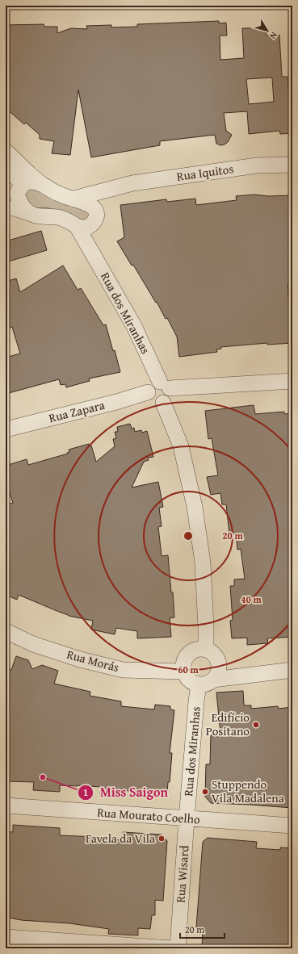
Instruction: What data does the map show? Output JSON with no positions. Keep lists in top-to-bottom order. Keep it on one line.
{"streets":{"street":["Rua Iquitos","Rua dos Miranhas","Rua Zapara","Rua Morás","Rua Mourato Coelho","Rua Wisard"]},"crossings":[["Rua dos Miranhas","Rua Zapara"],["Rua dos Miranhas","Rua Morás"],["Rua dos Miranhas","Rua Mourato Coelho"],["Rua dos Miranhas","Rua Wisard"],["Rua Mourato Coelho","Rua Wisard"]],"places":["Edifício Positano","Miss Saigon","Stuppendo Vila Madalena","Favela da Vila"],"scale_bar":"20 m","north":"bottom right","rings":["20 m","40 m","60 m"]}
